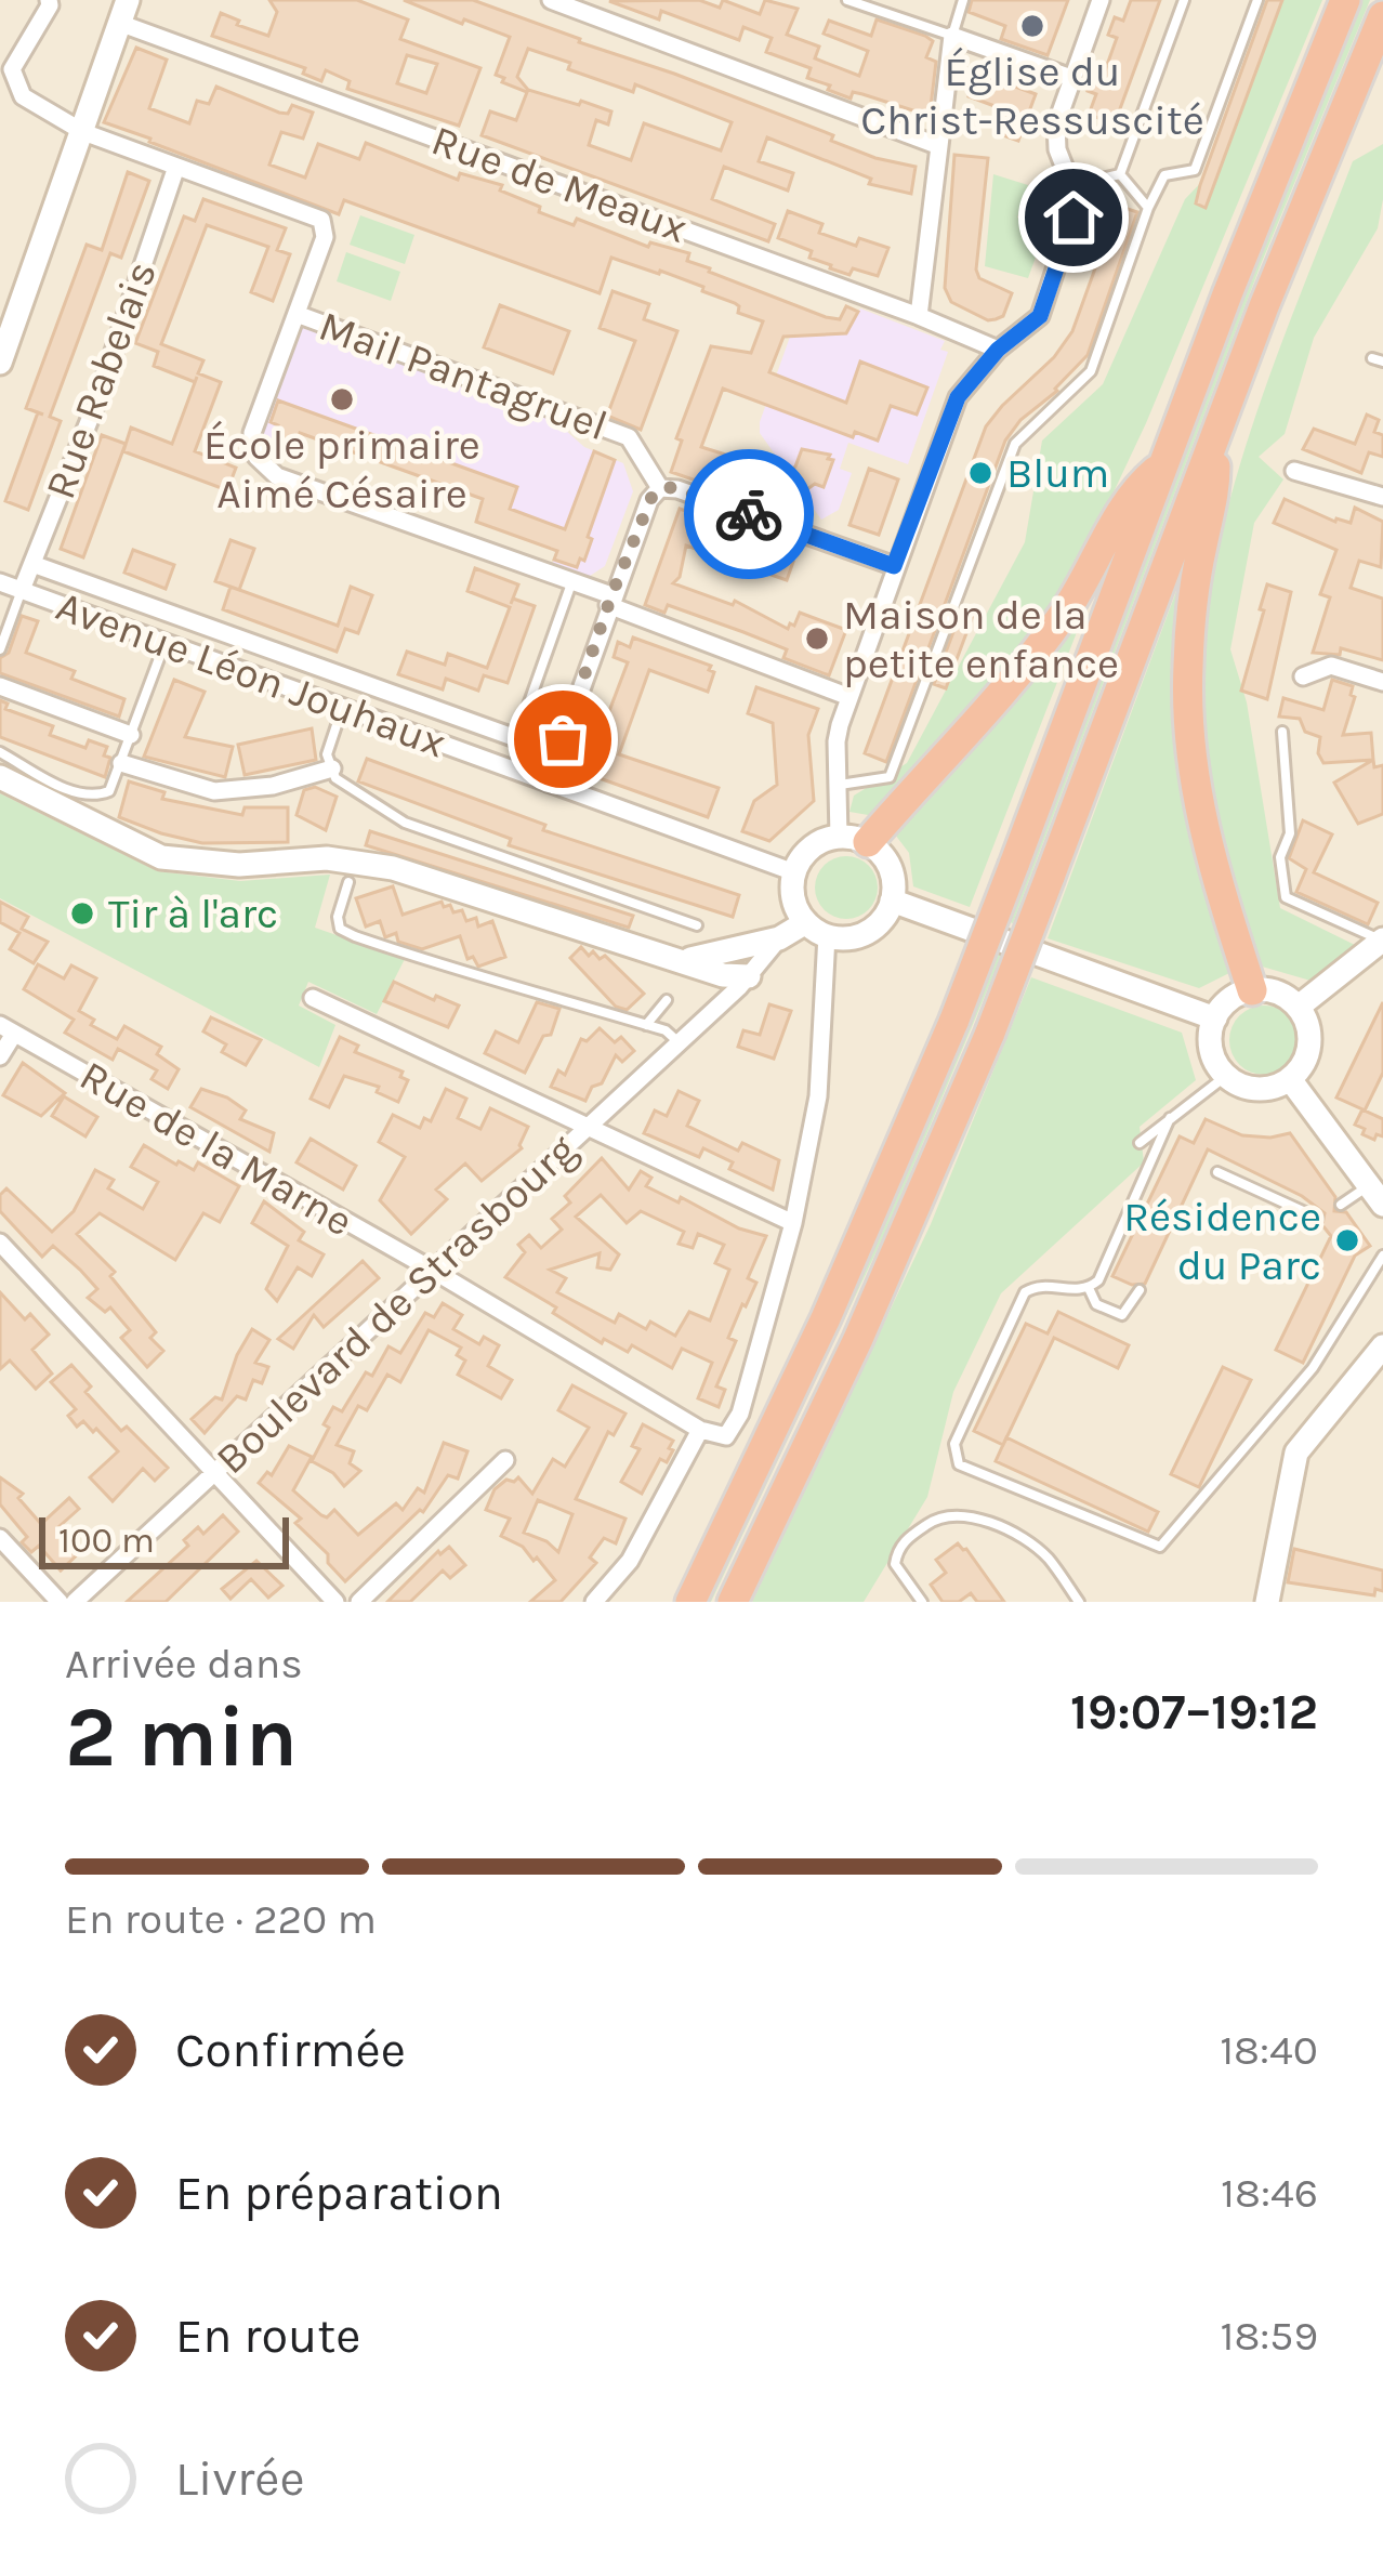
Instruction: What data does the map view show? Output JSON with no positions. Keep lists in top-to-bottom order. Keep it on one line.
{"streets":{"street":["Rue de Meaux","Mail Pantagruel","Rue Rabelais","Avenue Léon Jouhaux","Rue de la Marne","Boulevard de Strasbourg"]},"crossings":[["Rue Rabelais","Avenue Léon Jouhaux"],["Rue de la Marne","Boulevard de Strasbourg"]],"places":["Église du Christ-Ressuscité","École primaire Aimé Césaire","Blum","Maison de la petite enfance","Tir à l'arc","Résidence du Parc"],"scale_bar":"100 m","page":{"scale":"100 m","heading":["2 min","Arrivée dans","19:07–19:12"],"bar":"En route · 220 m","list":[["Confirmée","18:40"],["En préparation","18:46"],["En route","18:59"],"Livrée"]}}
